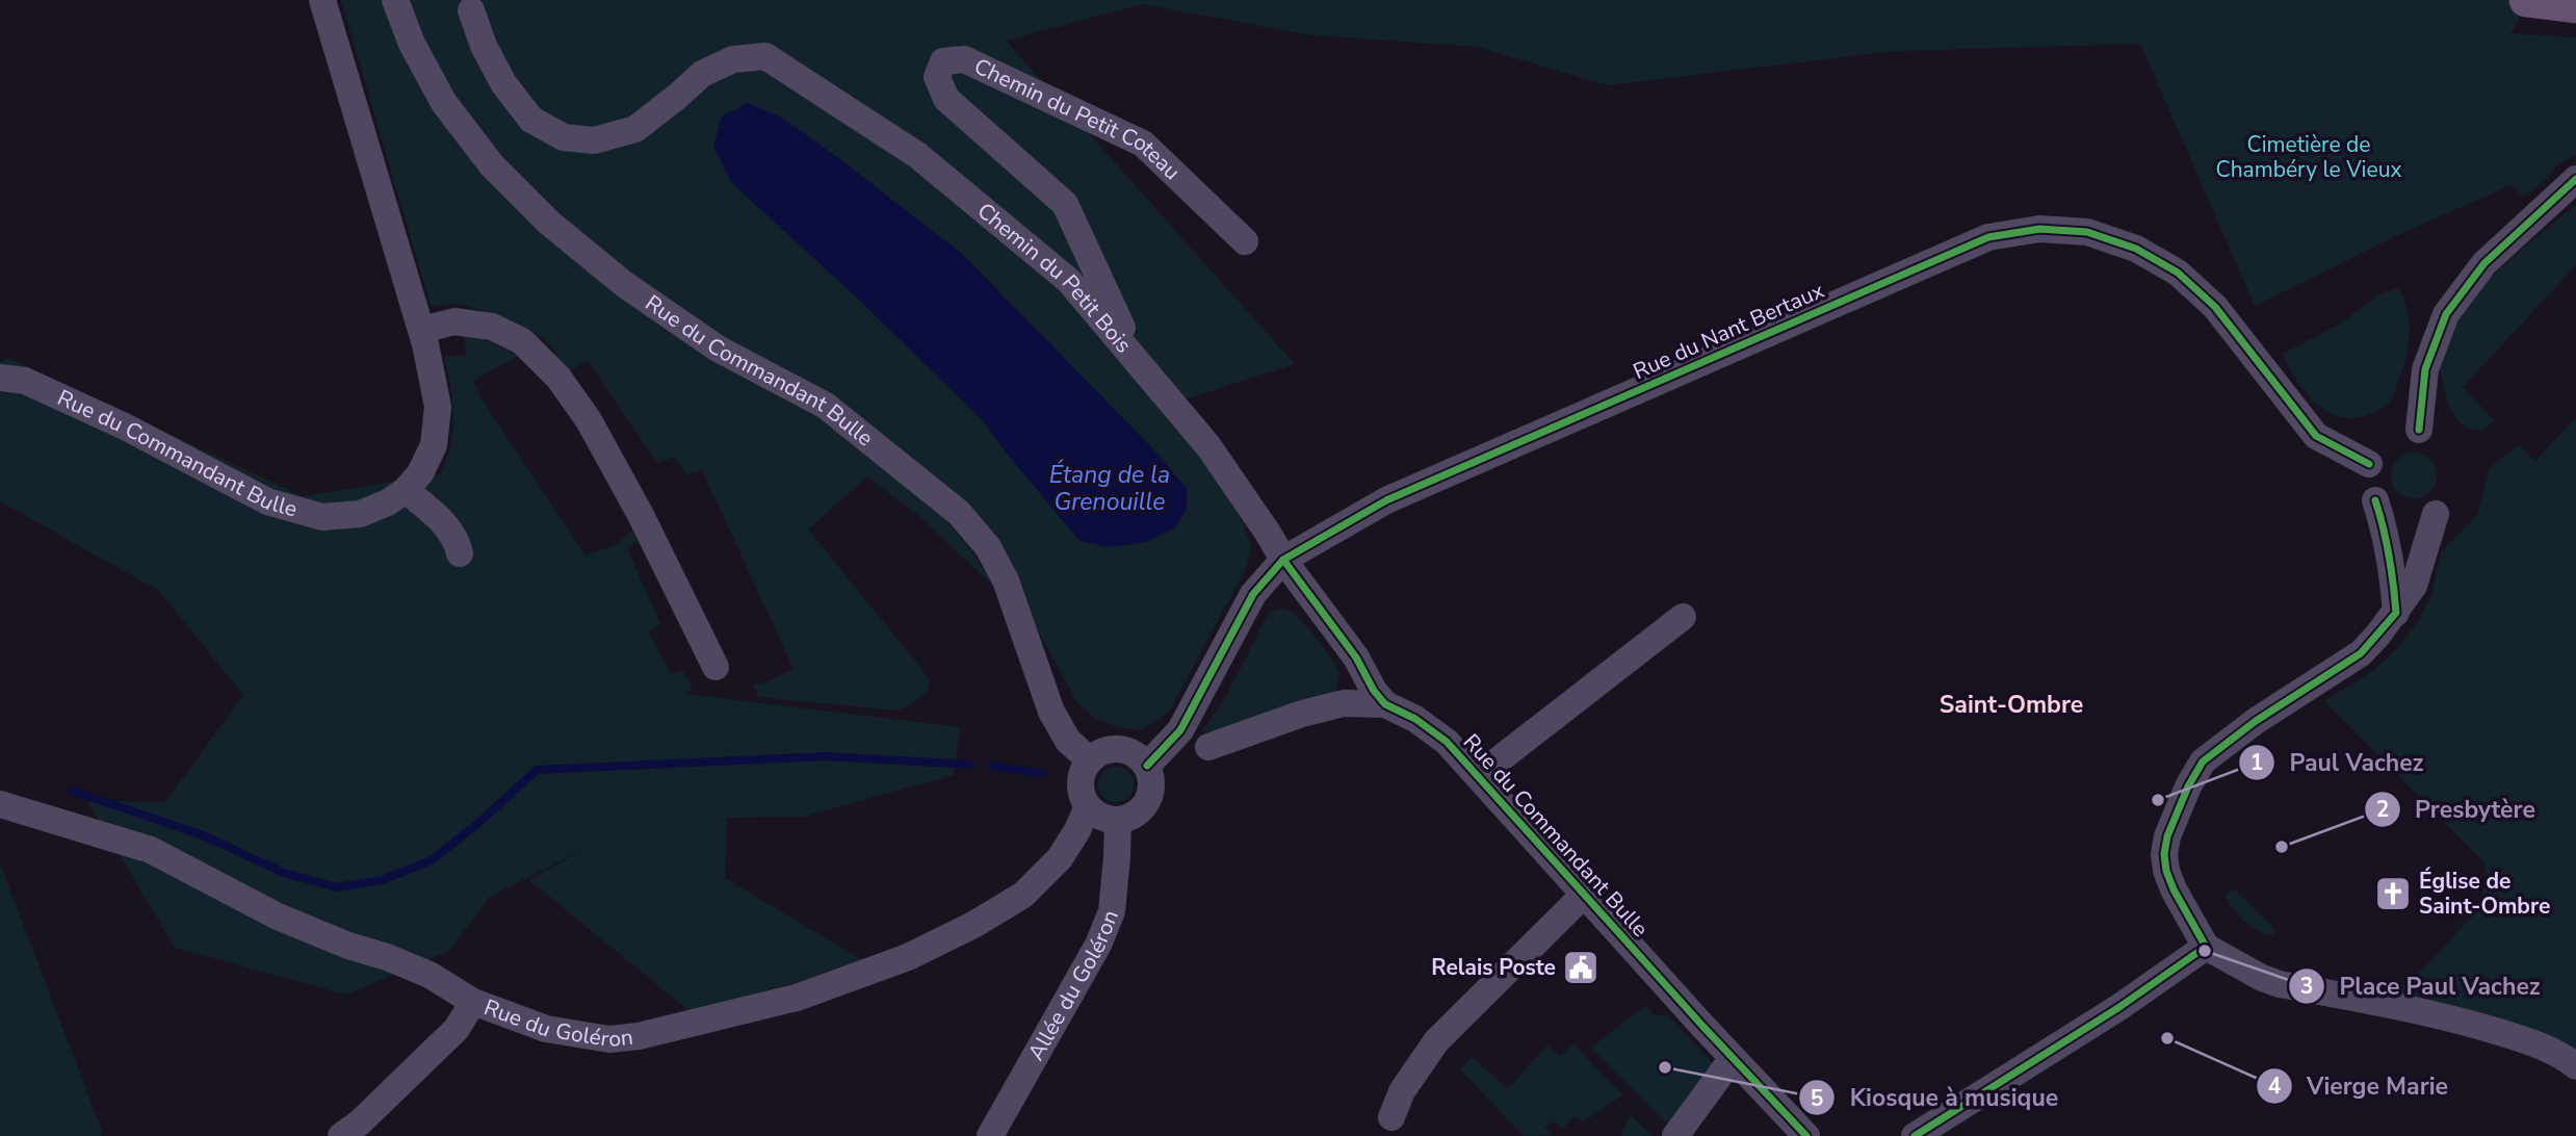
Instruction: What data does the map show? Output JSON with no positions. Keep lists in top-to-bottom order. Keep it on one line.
{"streets":{"street":["Chemin du Petit Coteau","Chemin du Petit Bois","Rue du Nant Bertaux","Rue du Commandant Bulle","Allée du Goléron","Rue du Goléron"]},"crossings":[["Chemin du Petit Coteau","Chemin du Petit Bois"],["Chemin du Petit Bois","Rue du Nant Bertaux"],["Chemin du Petit Bois","Rue du Commandant Bulle"],["Rue du Nant Bertaux","Rue du Commandant Bulle"],["Rue du Nant Bertaux","Allée du Goléron"],["Rue du Nant Bertaux","Rue du Goléron"],["Rue du Commandant Bulle","Allée du Goléron"],["Rue du Commandant Bulle","Rue du Goléron"],["Allée du Goléron","Rue du Goléron"]],"districts":["Saint-Ombre"],"water":["Étang de la Grenouille"],"parks":["Cimetière de Chambéry le Vieux"],"places":{"other":["Paul Vachez","Presbytère","Place Paul Vachez","Vierge Marie","Kiosque à musique"],"church":["Église de Saint-Ombre"],"public building":["Relais Poste"]}}
